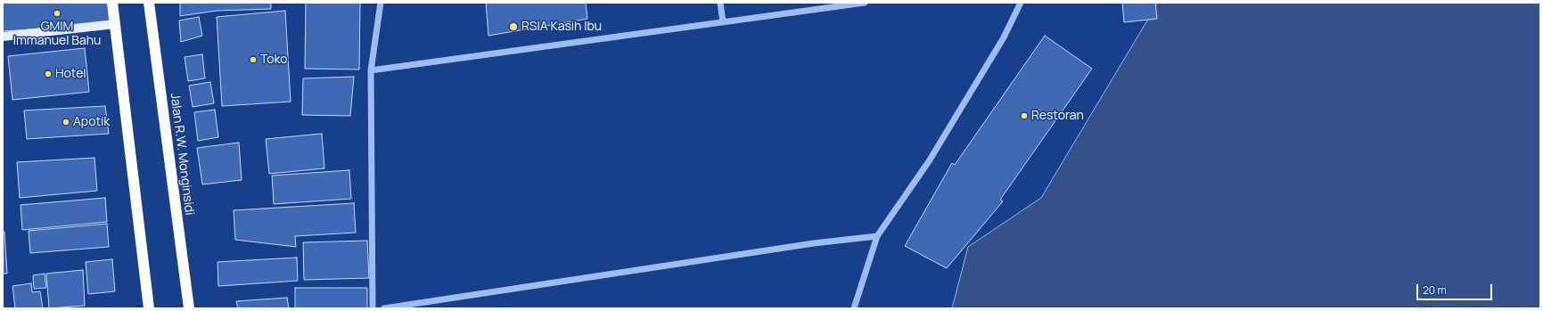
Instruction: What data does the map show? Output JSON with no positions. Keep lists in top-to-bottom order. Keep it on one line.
{"streets":{"highway":["Jalan R.W. Monginsidi"]},"places":["GMIM Immanuel Bahu","RSIA Kasih Ibu","Toko","Hotel","Restoran","Apotik"],"scale_bar":"20 m"}
